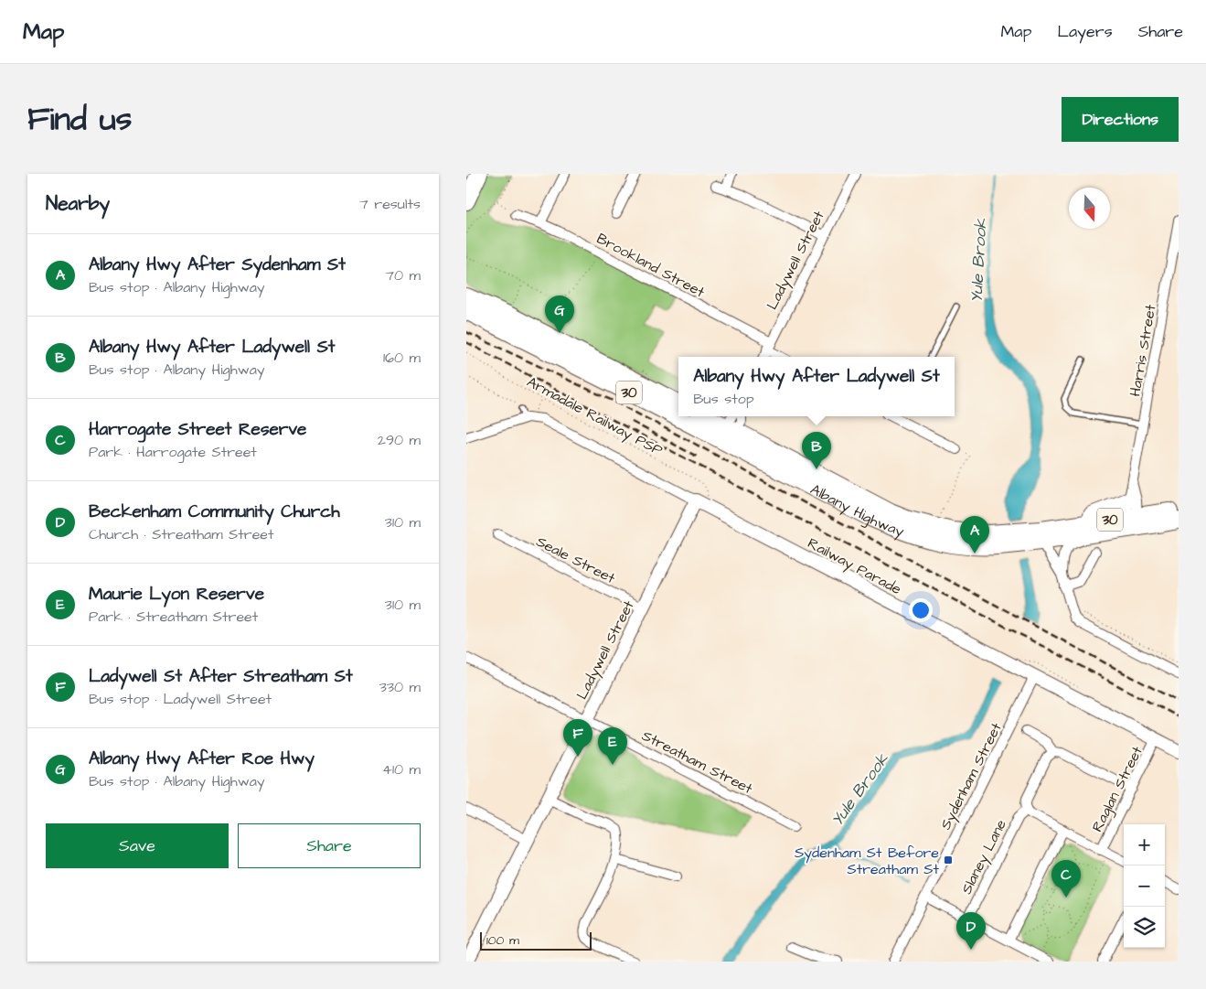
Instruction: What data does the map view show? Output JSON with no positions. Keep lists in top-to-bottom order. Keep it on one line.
{"streets":{"highway":["30","Albany Highway"],"street":["Ladywell Street","Brookland Street","Harris Street","Seale Street","Railway Parade","Streatham Street","Sydenham Street","Raglan Street","Slaney Lane"],"path":["Armadale Railway PSP"]},"crossings":[["Ladywell Street","Brookland Street"],["Ladywell Street","Armadale Railway PSP"],["Ladywell Street","Seale Street"],["Ladywell Street","Railway Parade"],["Ladywell Street","Streatham Street"],["Harris Street","Albany Highway"],["Armadale Railway PSP","Railway Parade"],["Railway Parade","Sydenham Street"],["Railway Parade","Raglan Street"]],"water":["Yule Brook"],"places":{"transit":["Sydenham St Before Streatham St"]},"scale_bar":"100 m","north":"bottom","page":{"header":"Map","nav":["Map","Layers","Share"],"title":"Find us","buttons":["Directions",["Save","Share"]],"heading":["Nearby","7 results"],"list":[{"mark":"A","name":"Albany Hwy After Sydenham St","note":"Bus stop · Albany Highway","value":"70 m"},{"mark":"B","name":"Albany Hwy After Ladywell St","note":"Bus stop · Albany Highway","value":"160 m"},{"mark":"C","name":"Harrogate Street Reserve","note":"Park · Harrogate Street","value":"290 m"},{"mark":"D","name":"Beckenham Community Church","note":"Church · Streatham Street","value":"310 m"},{"mark":"E","name":"Maurie Lyon Reserve","note":"Park · Streatham Street","value":"310 m"},{"mark":"F","name":"Ladywell St After Streatham St","note":"Bus stop · Ladywell Street","value":"330 m"},{"mark":"G","name":"Albany Hwy After Roe Hwy","note":"Bus stop · Albany Highway","value":"410 m"}],"pins":["G","B","A","F","E","C","D"],"popup":["Albany Hwy After Ladywell St","Bus stop"],"map_buttons":["+","−"],"scale":"100 m"}}
